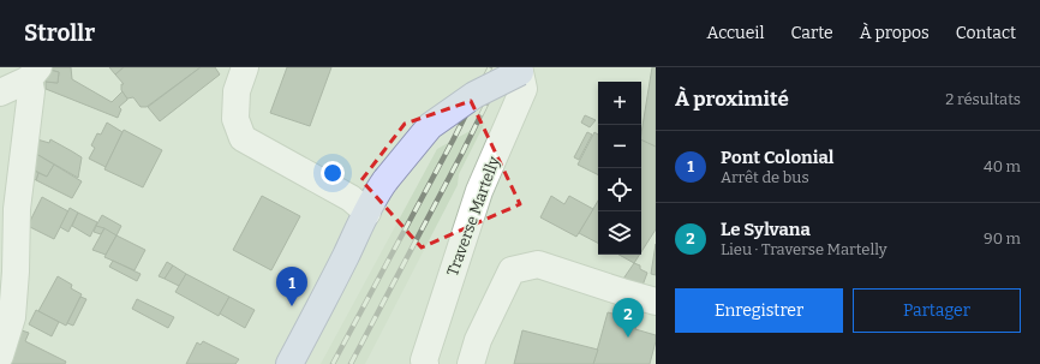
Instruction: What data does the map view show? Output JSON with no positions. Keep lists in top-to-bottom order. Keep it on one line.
{"streets":{"street":["Traverse Martelly"]},"page":{"header":"Strollr","nav":["Accueil","Carte","À propos","Contact"],"heading":["À proximité","2 résultats"],"map_buttons":["+","−"],"list":[{"mark":"1","name":"Pont Colonial","note":"Arrêt de bus","value":"40 m"},{"mark":"2","name":"Le Sylvana","note":"Lieu · Traverse Martelly","value":"90 m"}],"pins":["1","2"],"buttons":["Enregistrer","Partager"]}}
